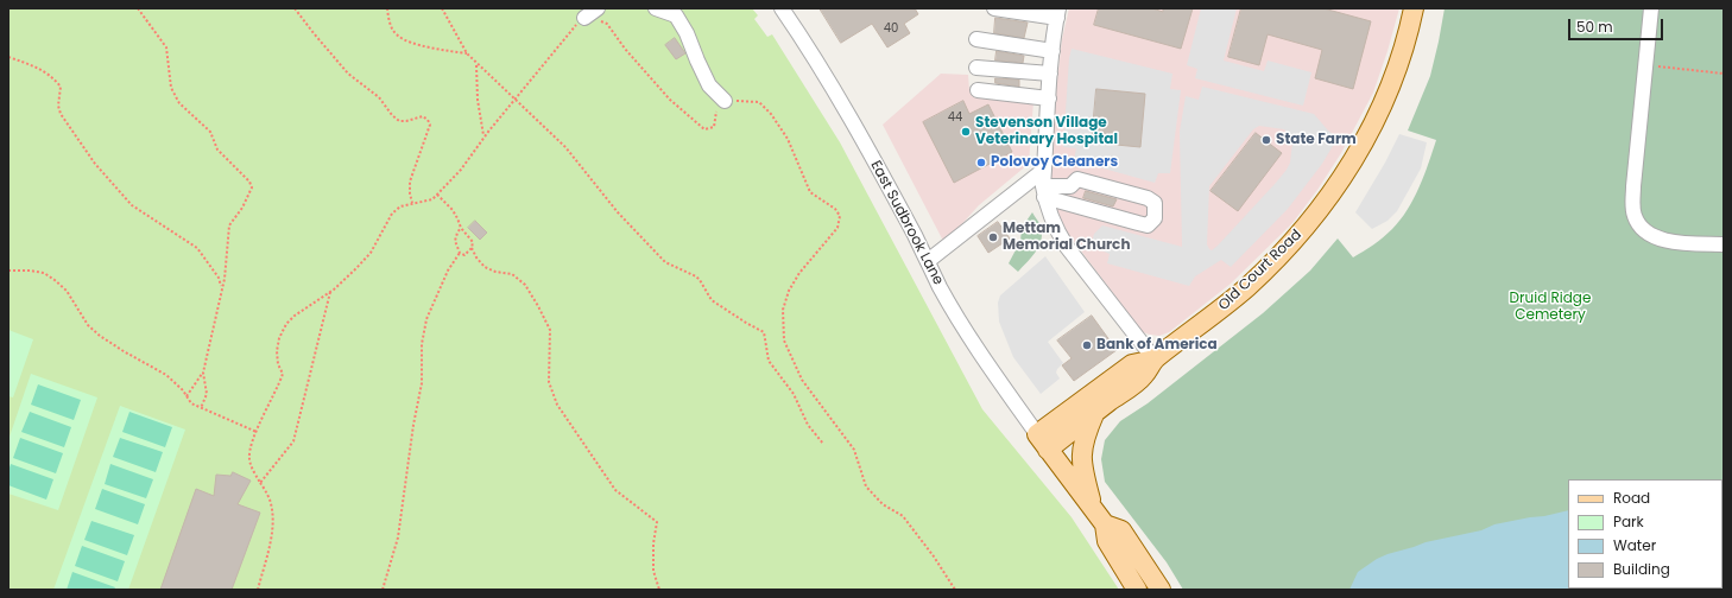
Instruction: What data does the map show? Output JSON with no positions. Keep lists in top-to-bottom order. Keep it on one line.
{"streets":{"main road":["Old Court Road"],"street":["East Sudbrook Lane"]},"crossings":[["East Sudbrook Lane","Old Court Road"]],"parks":["Druid Ridge Cemetery"],"places":["Stevenson Village Veterinary Hospital","State Farm","Polovoy Cleaners","Mettam Memorial Church","Bank of America"],"house_numbers":["40","44"],"legend":["Road","Park","Water","Building"],"scale_bar":"50 m"}
